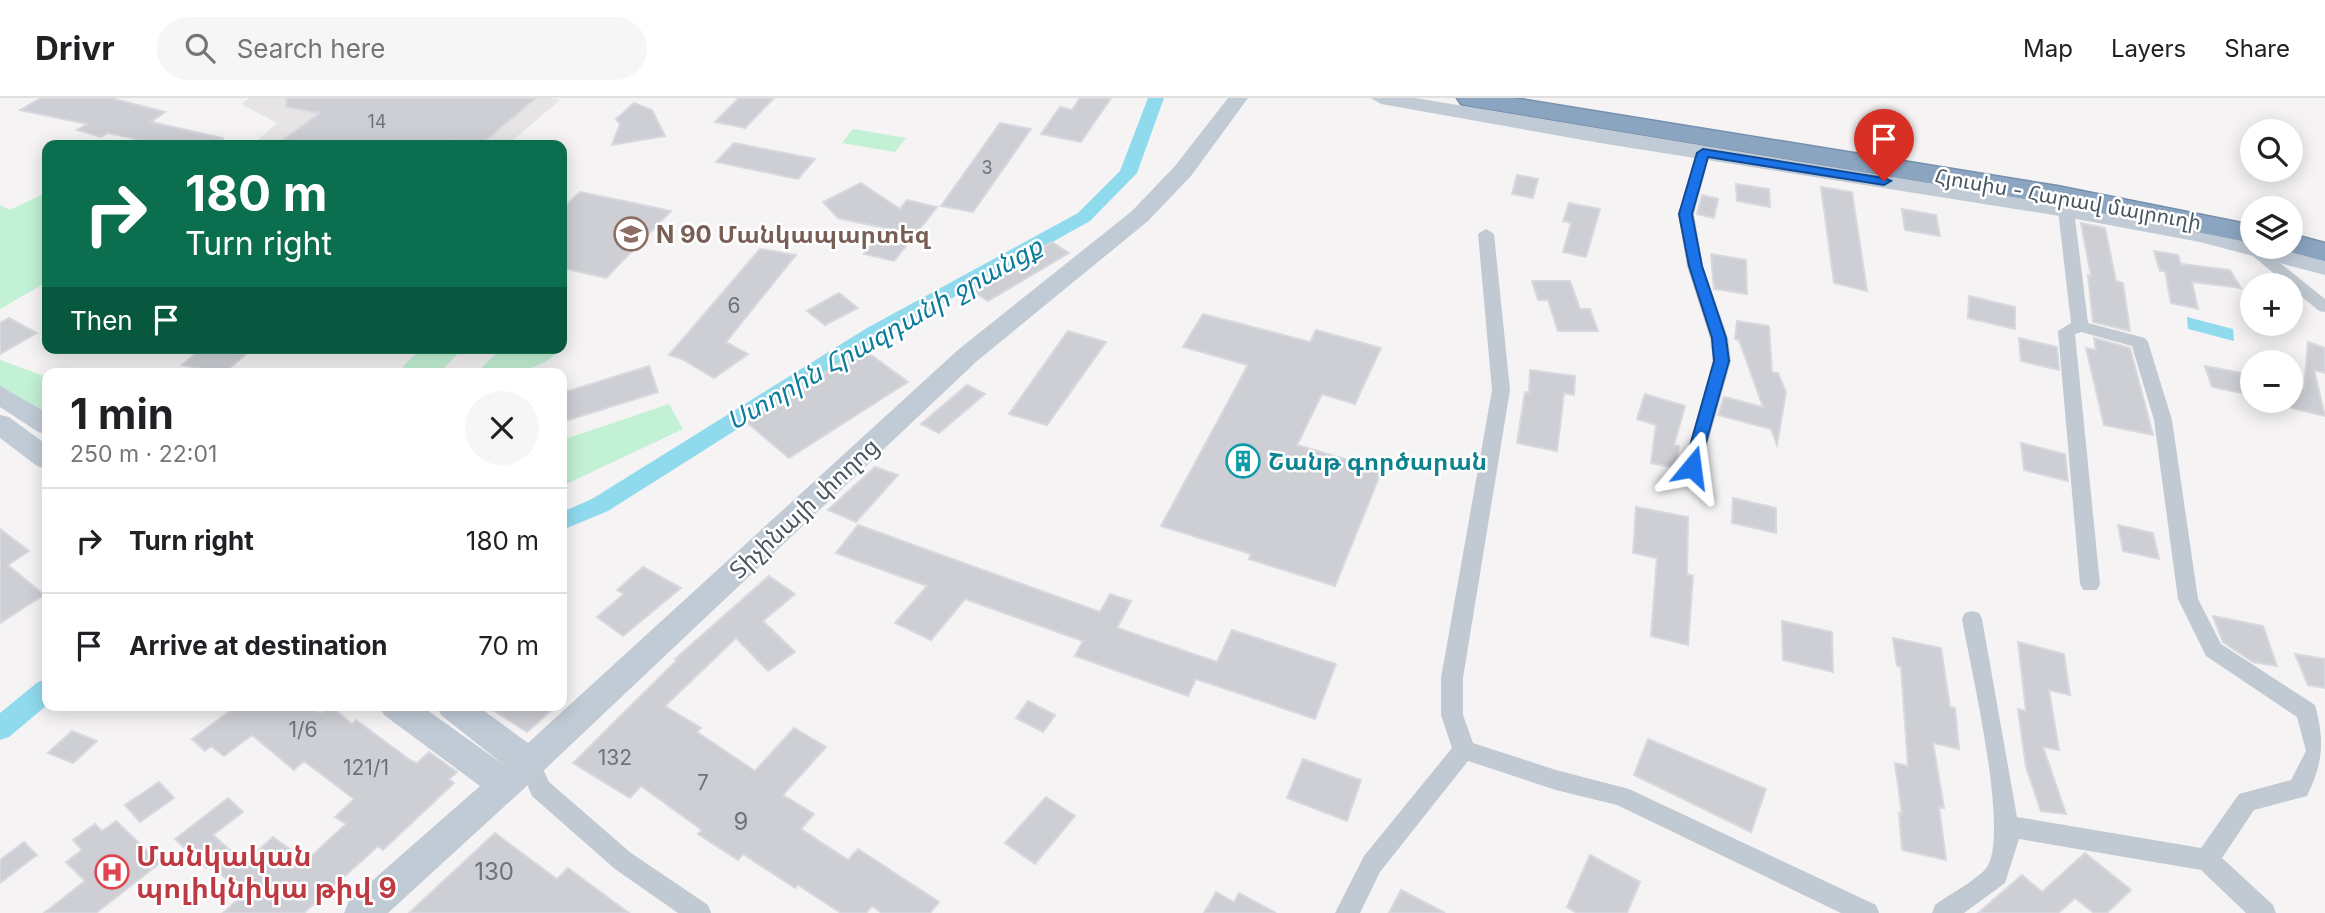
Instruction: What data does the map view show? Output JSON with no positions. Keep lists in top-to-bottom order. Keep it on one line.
{"streets":{"highway":["Հյուսիս - Հարավ մայրուղի"],"main road":["Տիչինայի փողոց"]},"water":["Ստորին Հրազդանի ջրանցք"],"places":{"school or university":["N 90 Մանկապարտեզ"],"building":["Շանթ գործարան"],"hospital":["Մանկական պոլիկնիկա թիվ 9"]},"house_numbers":["14","3","6","1/6","132","121/1","7","9","130"],"page":{"header":"Drivr","search":"Search here","nav":["Map","Layers","Share"],"map_buttons":["+","−"],"turn":["180 m","Turn right"],"then":"Then","heading":["1 min","250 m · 22:01"],"list":[{"name":"Turn right","value":"180 m"},{"name":"Arrive at destination","value":"70 m"}]}}
